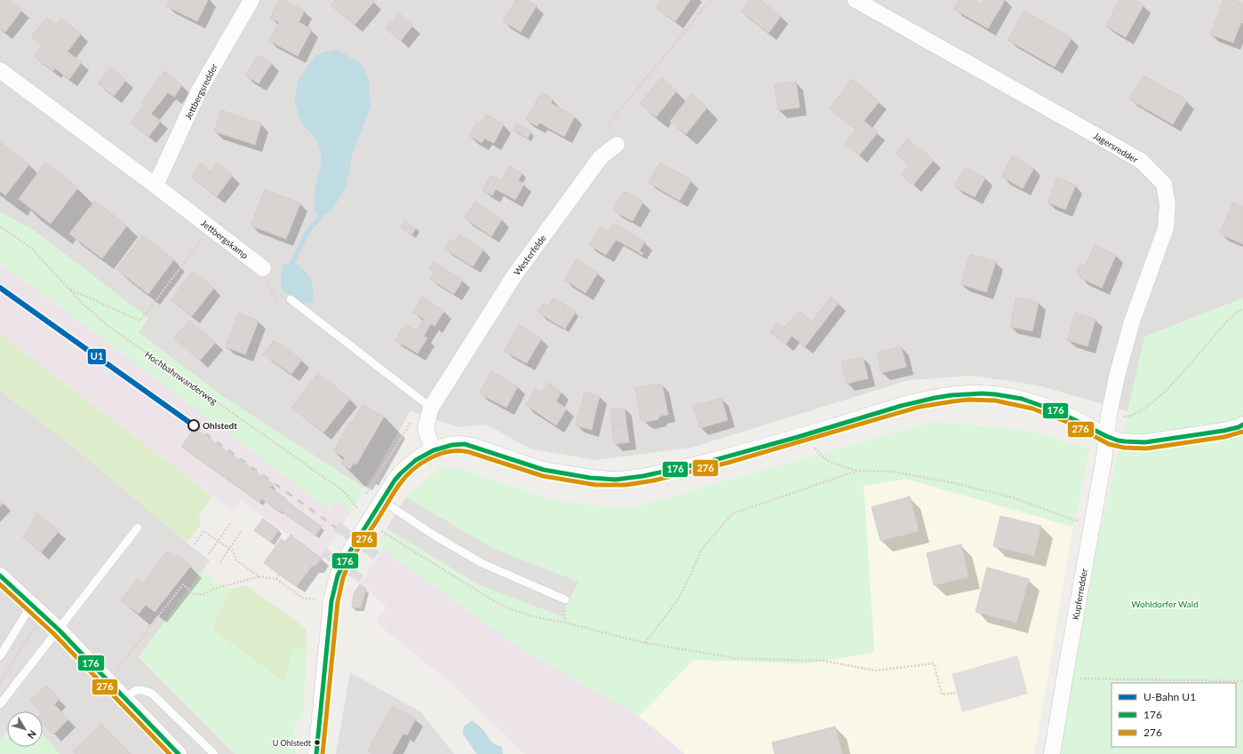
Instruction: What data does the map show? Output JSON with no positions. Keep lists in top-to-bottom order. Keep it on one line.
{"streets":{"street":["Jettbergsredder","Jagersredder","Jettbergskamp","Westerfelde","Kupferredder"],"path":["Hochbahnwanderweg"]},"crossings":[["Jettbergsredder","Jettbergskamp"],["Jagersredder","Kupferredder"]],"parks":["Wohldorfer Wald"],"places":["Ohlstedt","U Ohlstedt"],"lines":["metro line U1","transit line 176","transit line 276"],"legend":["U-Bahn U1","176","276"],"north":"bottom right"}
